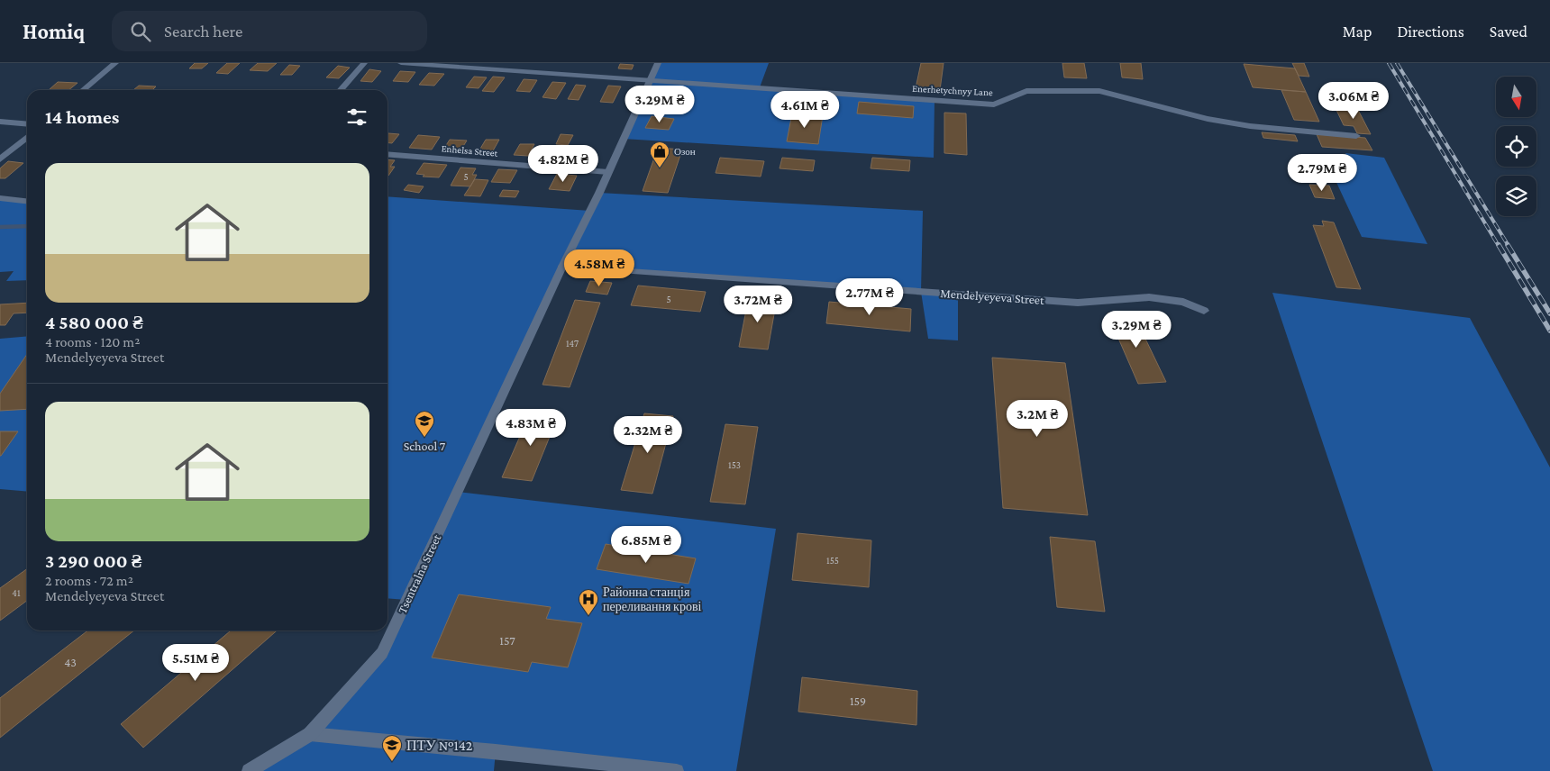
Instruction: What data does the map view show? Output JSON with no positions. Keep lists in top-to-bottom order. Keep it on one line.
{"streets":{"street":["Enerhetychnyy Lane","Enhelsa Street","Mendelyeyeva Street","Tsentralna Street"]},"crossings":[["Enerhetychnyy Lane","Tsentralna Street"],["Enhelsa Street","Tsentralna Street"],["Mendelyeyeva Street","Tsentralna Street"]],"places":{"shop":["Озон"],"school or university":["School 7","ПТУ №142"],"hospital":["Районна станція переливання крові"]},"house_numbers":["5","5","147","153","155","41","157","43","159"],"north":"bottom","page":{"header":"Homiq","search":"Search here","nav":["Map","Directions","Saved"],"price":["3.06M ₴","3.29M ₴","4.61M ₴","4.82M ₴","2.79M ₴","4.58M ₴","2.77M ₴","3.72M ₴","3.29M ₴","3.2M ₴","4.83M ₴","2.32M ₴","6.85M ₴","5.51M ₴"],"heading":"14 homes","list":[{"name":"4 580 000 ₴","note":"4 rooms · 120 m² · Mendelyeyeva Street"},{"name":"3 290 000 ₴","note":"2 rooms · 72 m² · Mendelyeyeva Street"}]}}
